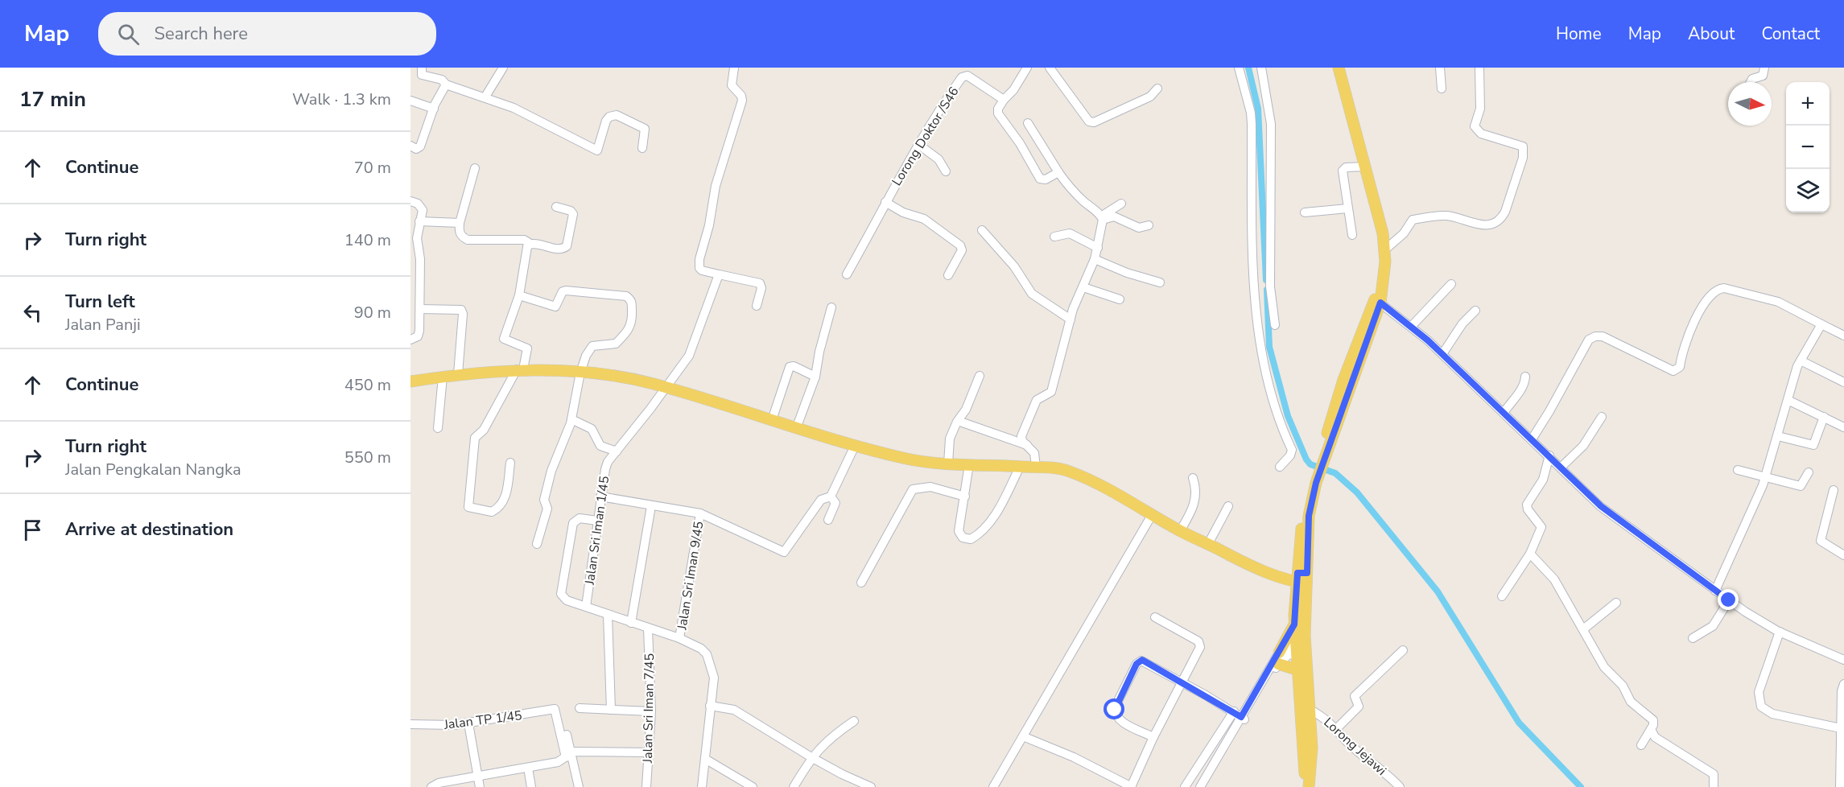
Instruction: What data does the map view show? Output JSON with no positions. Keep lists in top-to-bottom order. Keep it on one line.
{"streets":{"street":["Lorong Doktor /S46","Jalan Sri Iman 1/45","Jalan Sri Iman 9/45","Jalan Sri Iman 7/45","Jalan TP 1/45","Lorong Jejawi"]},"north":"right","page":{"header":"Map","search":"Search here","nav":["Home","Map","About","Contact"],"heading":["17 min","Walk · 1.3 km"],"map_buttons":["+","−"],"list":[["Continue","70 m"],["Turn right","140 m"],["Turn left","Jalan Panji","90 m"],["Continue","450 m"],["Turn right","Jalan Pengkalan Nangka","550 m"],"Arrive at destination"]}}
